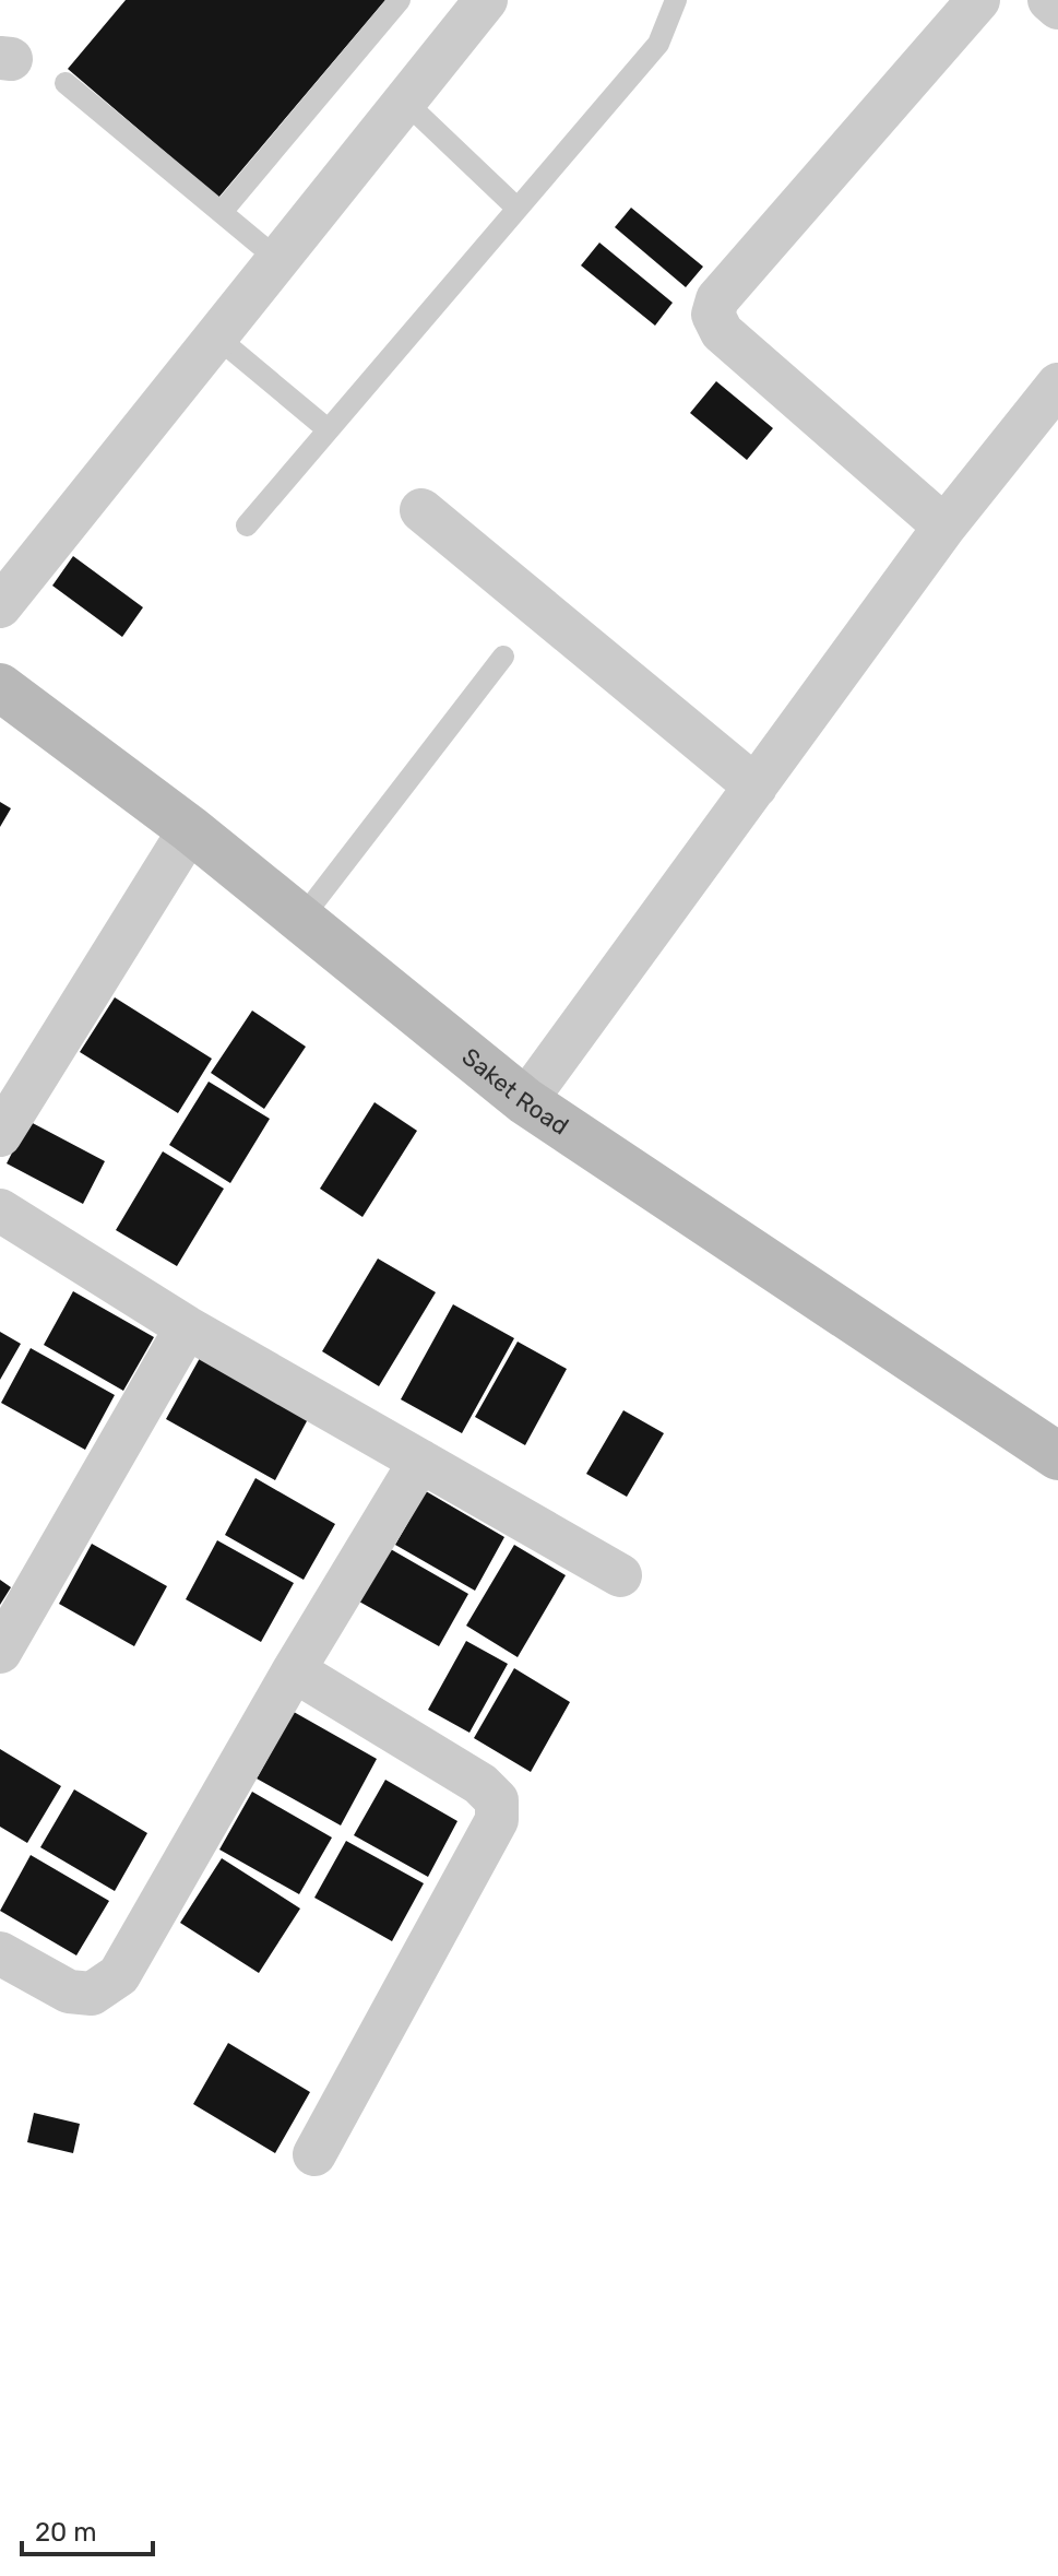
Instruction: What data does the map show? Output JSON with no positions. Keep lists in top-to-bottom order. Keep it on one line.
{"streets":{"street":["Saket Road"]},"scale_bar":"20 m"}
